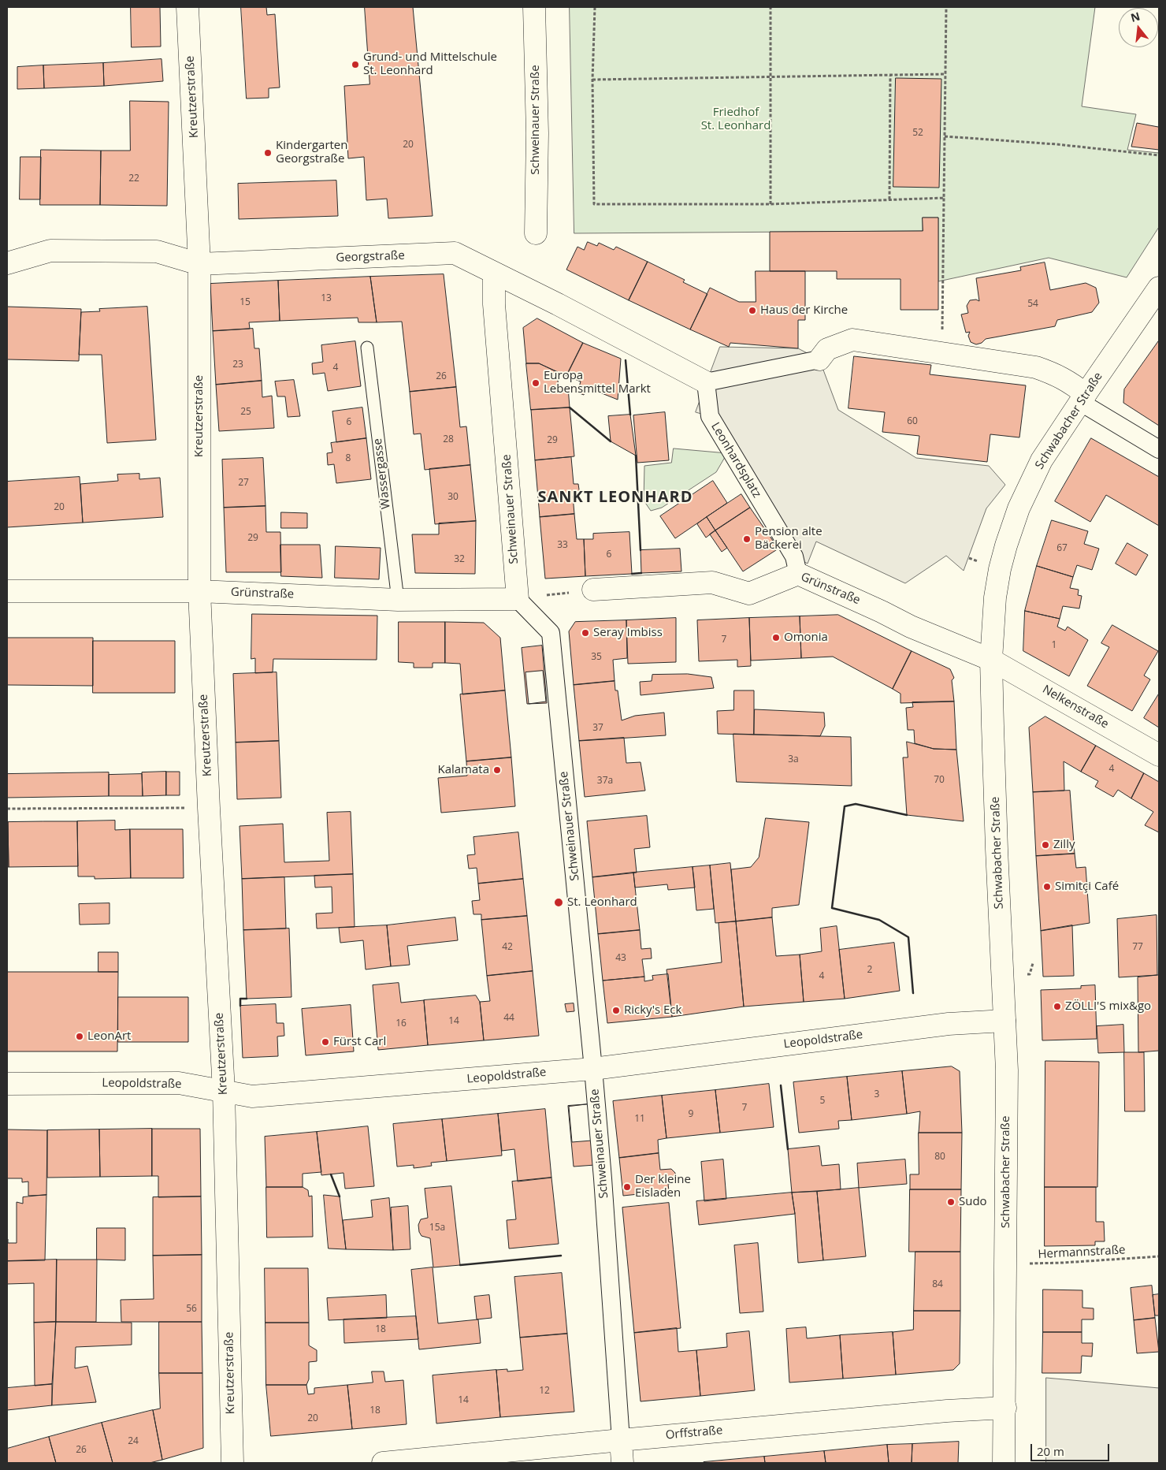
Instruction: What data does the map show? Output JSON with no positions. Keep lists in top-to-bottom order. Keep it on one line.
{"streets":{"street":["Kreutzerstraße","Schweinauer Straße","Georgstraße","Schwabacher Straße","Leonhardsplatz","Grünstraße","Nelkenstraße","Leopoldstraße","Orffstraße"],"lane":["Wassergasse"],"path":["Hermannstraße"]},"crossings":[["Kreutzerstraße","Georgstraße"],["Kreutzerstraße","Grünstraße"],["Kreutzerstraße","Leopoldstraße"],["Schweinauer Straße","Georgstraße"],["Schweinauer Straße","Grünstraße"],["Schweinauer Straße","Leopoldstraße"],["Schweinauer Straße","Orffstraße"],["Georgstraße","Leonhardsplatz"],["Schwabacher Straße","Grünstraße"],["Schwabacher Straße","Nelkenstraße"],["Schwabacher Straße","Leopoldstraße"],["Schwabacher Straße","Hermannstraße"],["Schwabacher Straße","Orffstraße"],["Leonhardsplatz","Grünstraße"],["Wassergasse","Grünstraße"],["Grünstraße","Nelkenstraße"]],"districts":["SANKT LEONHARD"],"parks":["Friedhof St. Leonhard"],"places":["Grund- und Mittelschule St. Leonhard","Kindergarten Georgstraße","Haus der Kirche","Europa Lebensmittel Markt","Pension alte Bäckerei","Seray Imbiss","Omonia","Kalamata","Zilly","Simitçi Café","St. Leonhard","ZÖLLI'S mix&go","Ricky's Eck","LeonArt","Fürst Carl","Der kleine Eisladen","Sudo"],"house_numbers":["52","20","22","13","15","54","23","4","26","25","60","6","28","29","8","27","30","20","29","33","67","6","32","7","1","35","37","3a","4","70","37a","42","77","43","2","4","44","14","16","3","5","7","9","11","80","15a","84","56","18","12","14","18","20","24","26"],"scale_bar":"20 m","north":"top"}
